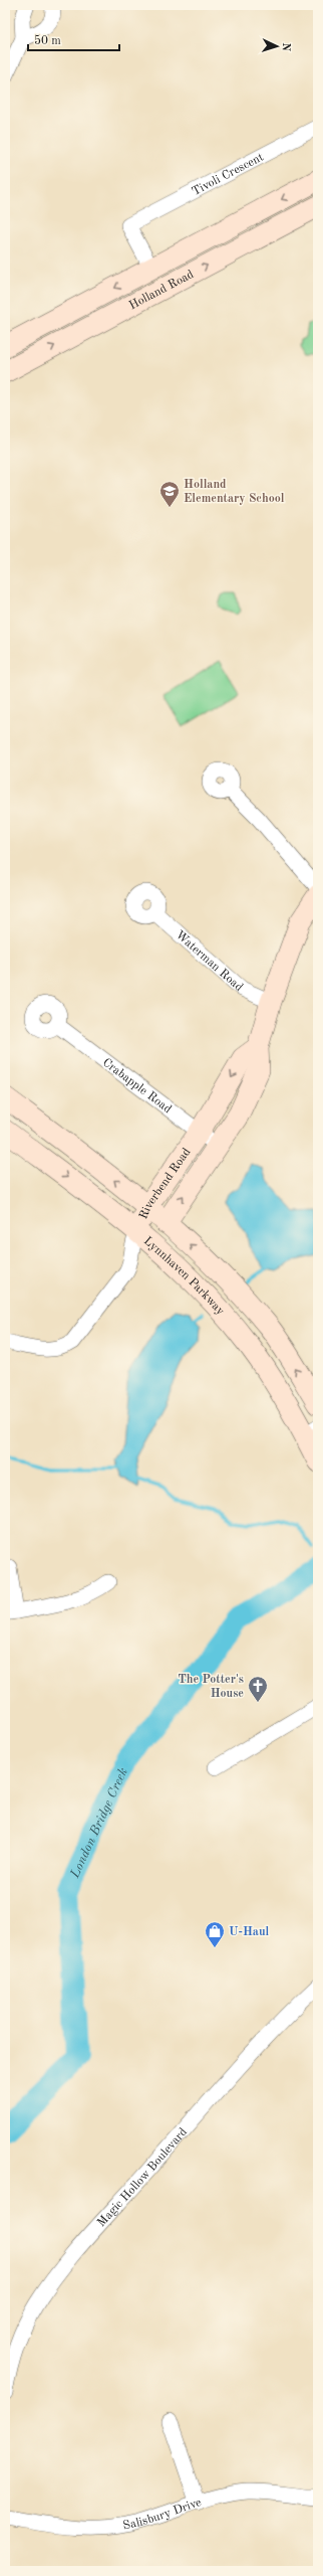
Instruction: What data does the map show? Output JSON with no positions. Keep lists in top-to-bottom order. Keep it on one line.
{"streets":{"main road":["Holland Road","Riverbend Road","Lynnhaven Parkway"],"street":["Tivoli Crescent","Waterman Road","Crabapple Road","Magic Hollow Boulevard","Salisbury Drive"]},"crossings":[["Tivoli Crescent","Holland Road"],["Waterman Road","Riverbend Road"],["Crabapple Road","Riverbend Road"],["Riverbend Road","Lynnhaven Parkway"]],"water":["London Bridge Creek"],"places":{"school or university":["Holland Elementary School"],"church":["The Potter's House"],"shop":["U-Haul"]},"scale_bar":"50 m","north":"right"}
